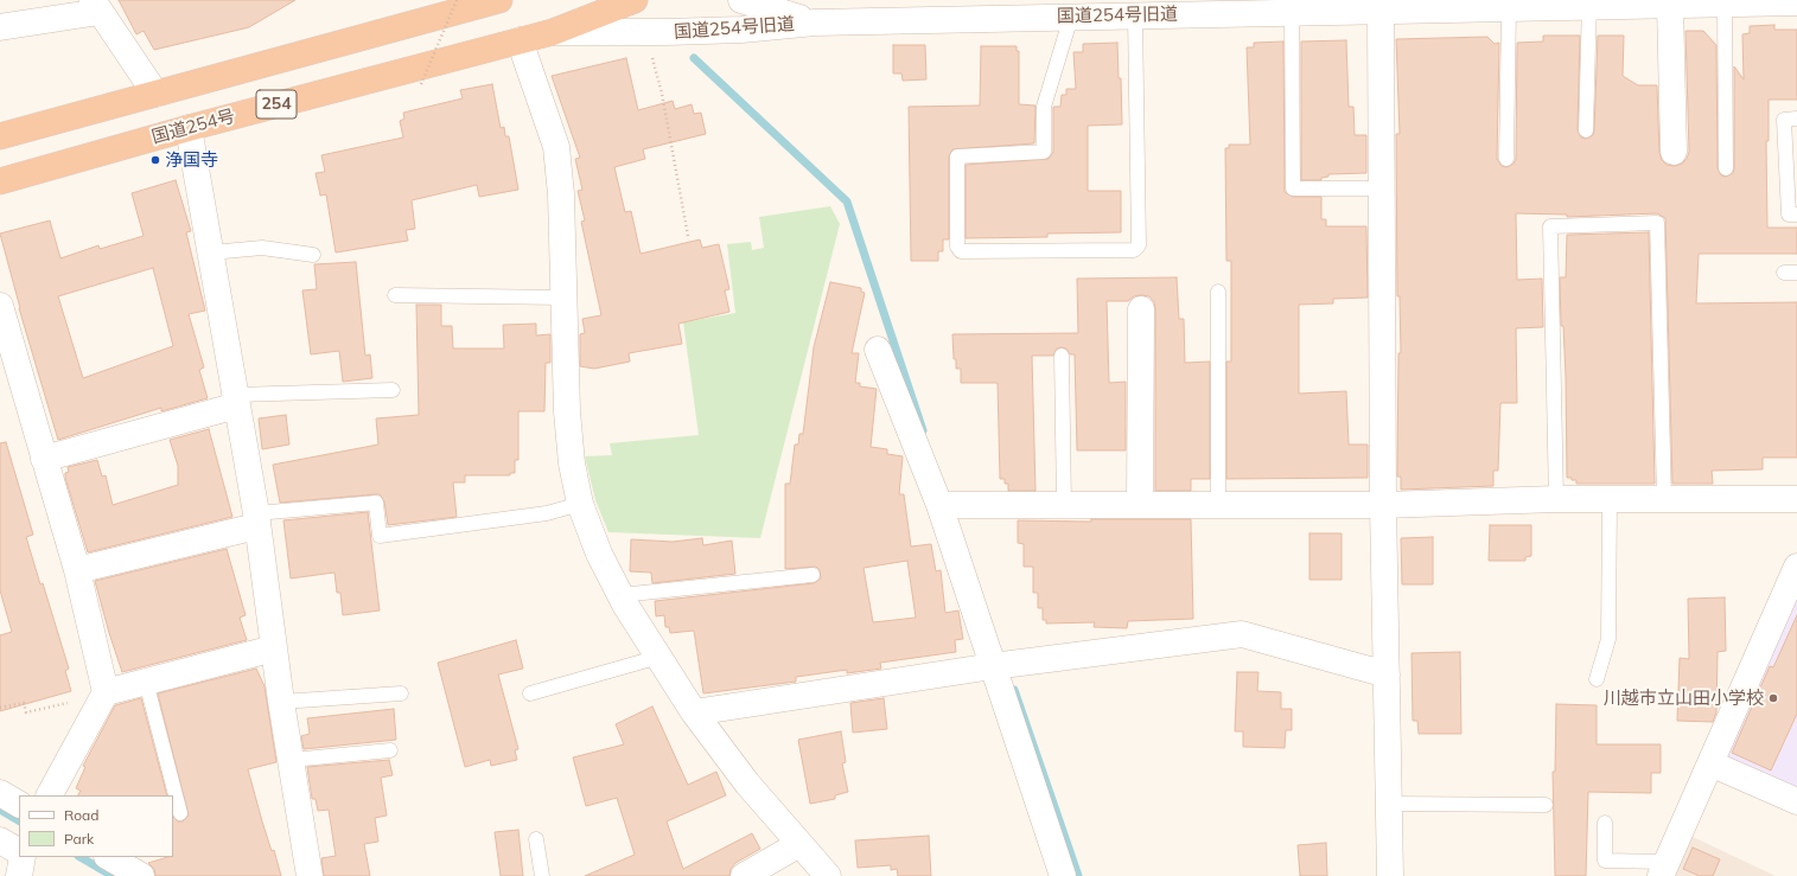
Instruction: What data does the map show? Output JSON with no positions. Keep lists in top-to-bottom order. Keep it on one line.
{"streets":{"highway":["254","国道254号"],"street":["国道254号旧道"]},"crossings":[["国道254号旧道","254"],["国道254号旧道","国道254号"],["254","国道254号"]],"places":["浄国寺","川越市立山田小学校"],"legend":["Road","Park"]}
